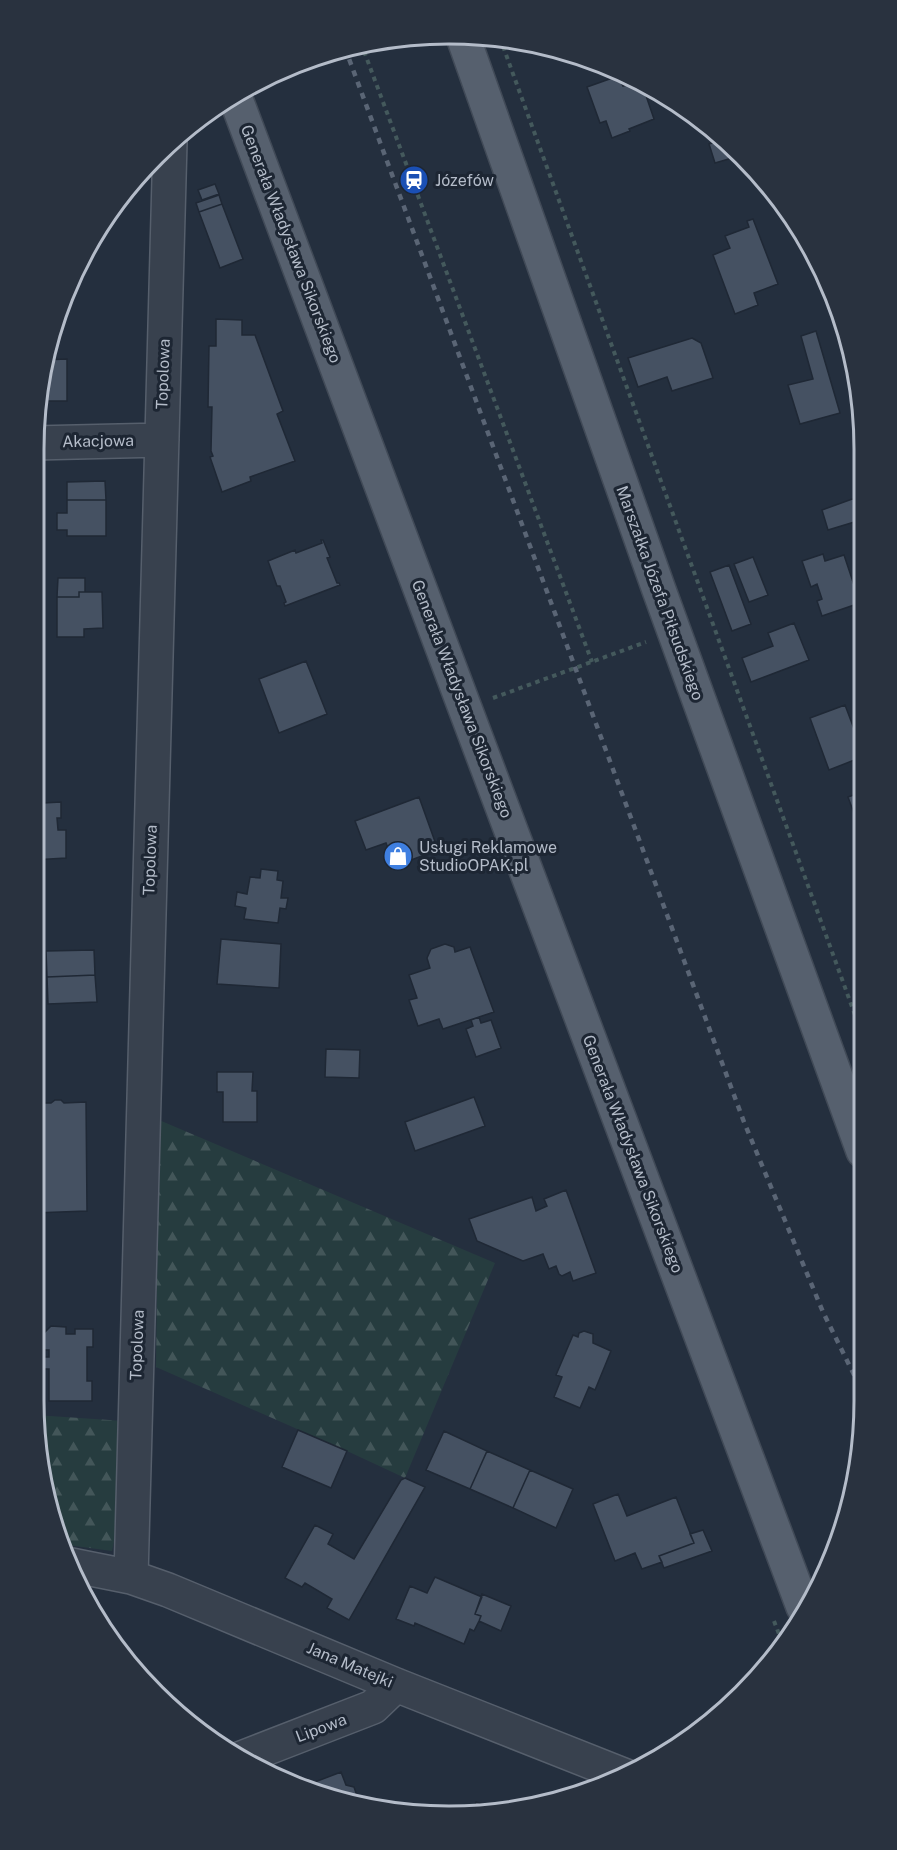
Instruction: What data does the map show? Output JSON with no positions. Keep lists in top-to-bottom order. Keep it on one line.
{"streets":{"main road":["Generała Władysława Sikorskiego","Marszałka Józefa Piłsudskiego"],"street":["Topolowa","Akacjowa","Jana Matejki","Lipowa"]},"crossings":[["Topolowa","Akacjowa"],["Topolowa","Jana Matejki"],["Jana Matejki","Lipowa"]],"places":{"station":["Józefów"],"shop":["Usługi Reklamowe StudioOPAK.pl"]}}
